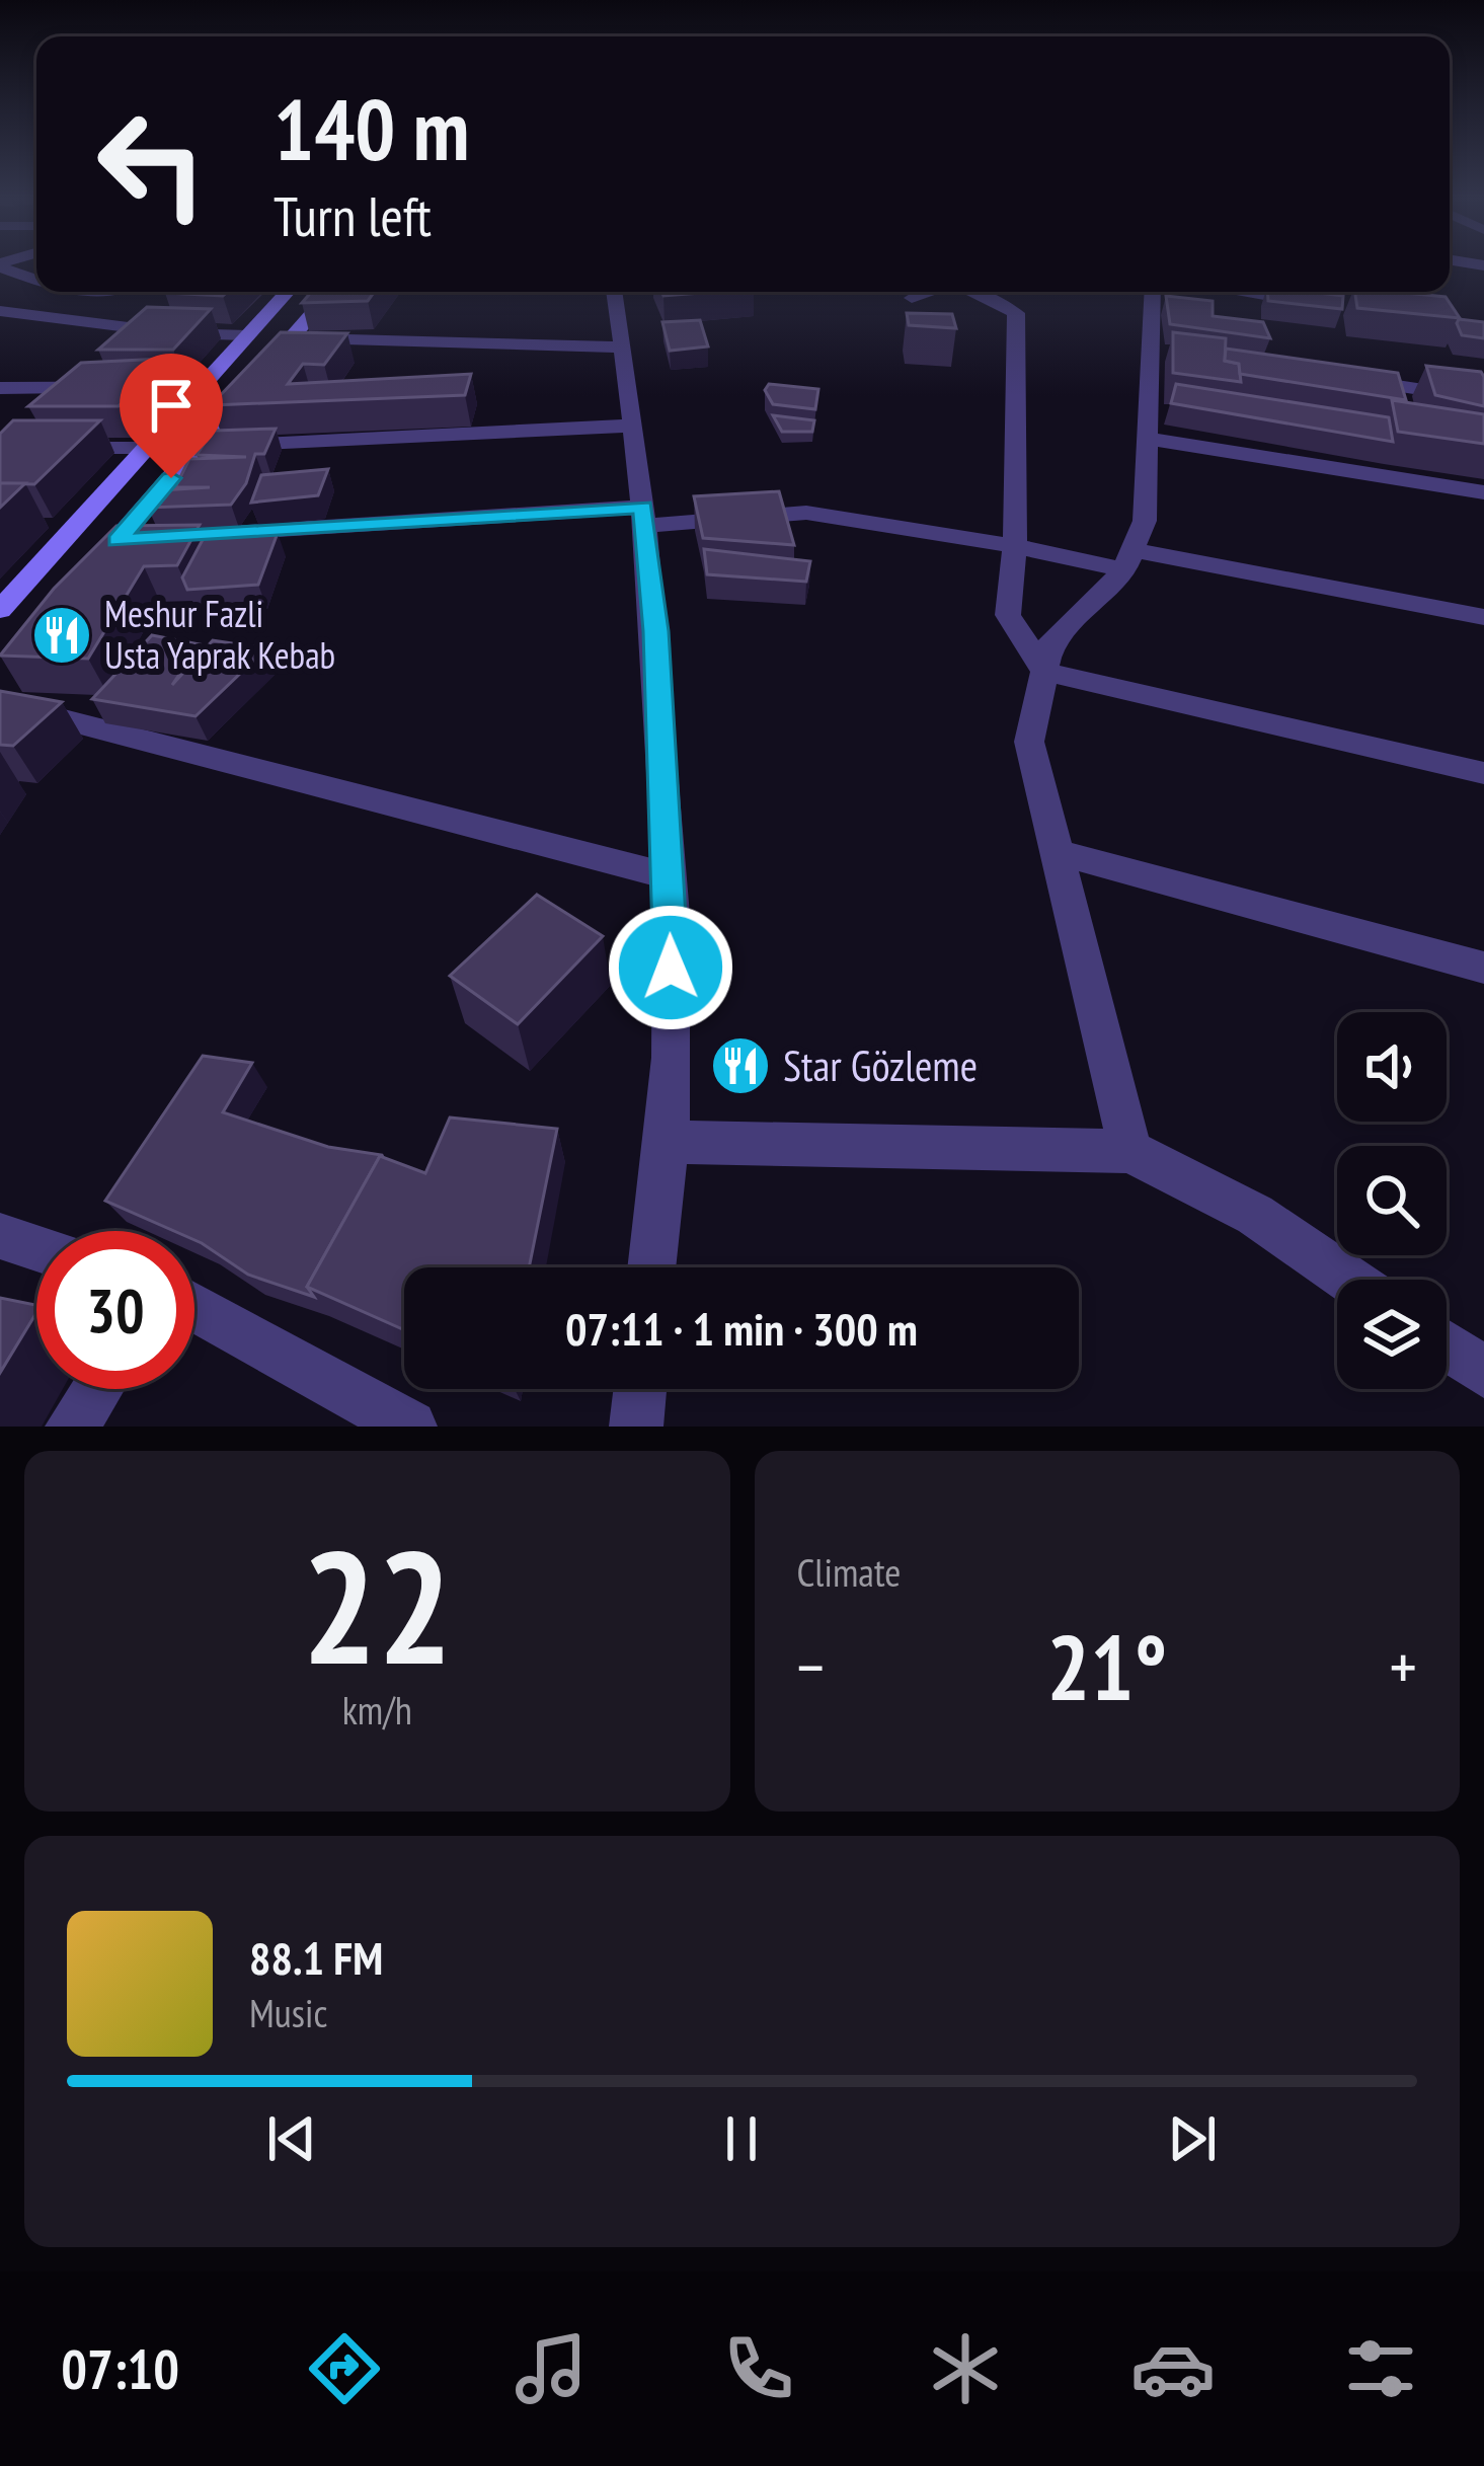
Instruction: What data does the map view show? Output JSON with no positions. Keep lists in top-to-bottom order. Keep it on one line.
{"places":{"restaurant":["Meshur Fazli Usta Yaprak Kebab","Star Gözleme"]},"page":{"turn":["140 m","Turn left"],"limit":"30","trip":"07:11 · 1 min · 300 m","tile":[["22","km/h"],"Climate"],"heat":["−","21°","+"],"song":["88.1 FM","Music"],"tabs":"07:10"}}
